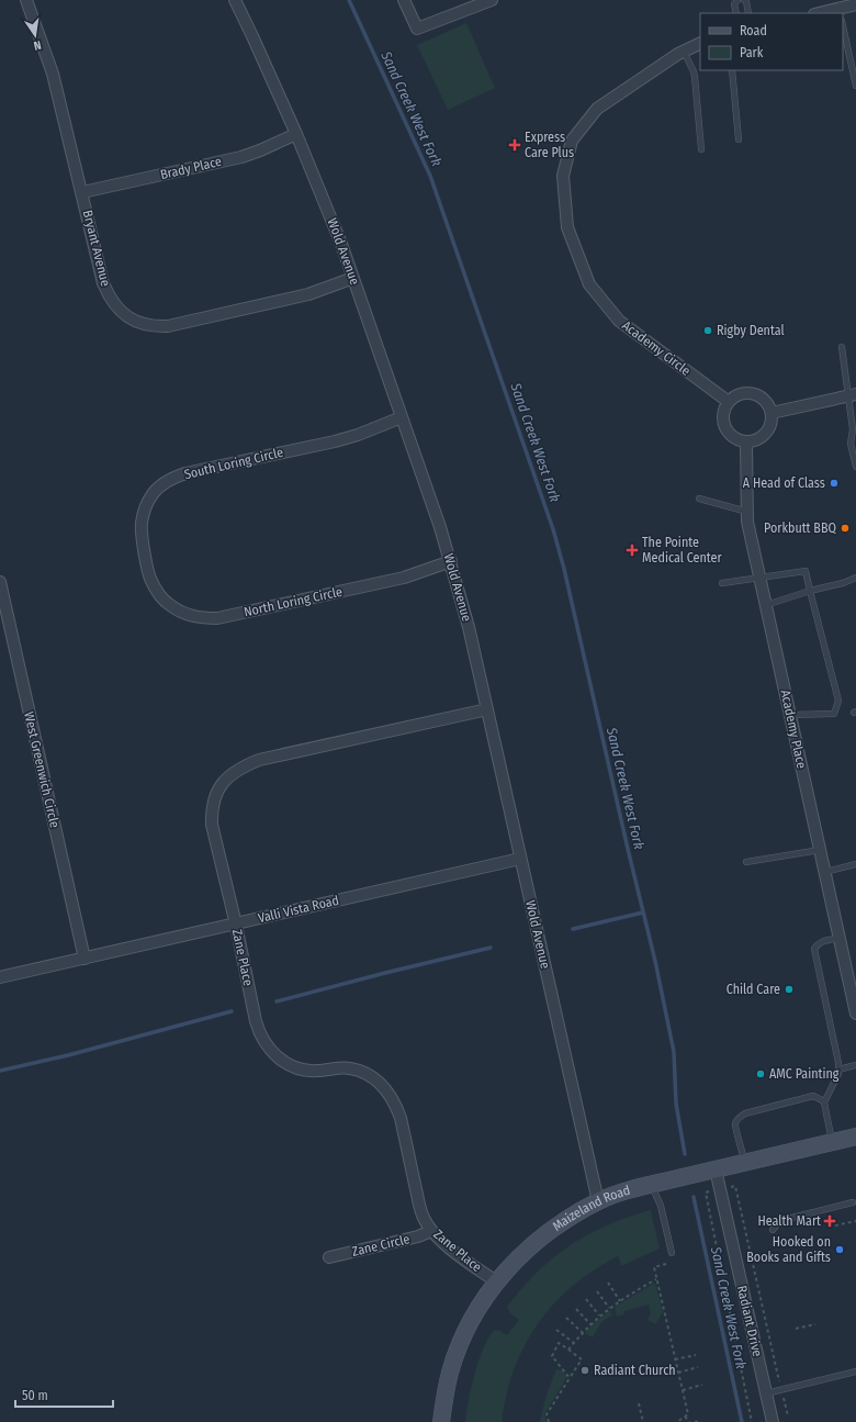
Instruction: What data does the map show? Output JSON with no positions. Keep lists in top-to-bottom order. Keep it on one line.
{"streets":{"main road":["Maizeland Road"],"street":["Brady Place","Bryant Avenue","Wold Avenue","Academy Circle","South Loring Circle","North Loring Circle","Academy Place","West Greenwich Circle","Valli Vista Road","Zane Place","Zane Circle","Radiant Drive"]},"crossings":[["Brady Place","Bryant Avenue"],["Brady Place","Wold Avenue"],["Bryant Avenue","Wold Avenue"],["Wold Avenue","South Loring Circle"],["Wold Avenue","North Loring Circle"],["Wold Avenue","Valli Vista Road"],["Wold Avenue","Zane Place"],["Wold Avenue","Maizeland Road"],["Academy Circle","Academy Place"],["South Loring Circle","North Loring Circle"],["West Greenwich Circle","Valli Vista Road"],["Valli Vista Road","Zane Place"],["Zane Place","Maizeland Road"],["Zane Place","Zane Circle"],["Maizeland Road","Radiant Drive"]],"water":["Sand Creek West Fork"],"places":{"health":["Express Care Plus","The Pointe Medical Center","Health Mart"],"other":["Rigby Dental","A Head of Class","Porkbutt BBQ","Child Care","AMC Painting","Hooked on Books and Gifts","Radiant Church"]},"legend":["Road","Park"],"scale_bar":"50 m","north":"bottom"}
